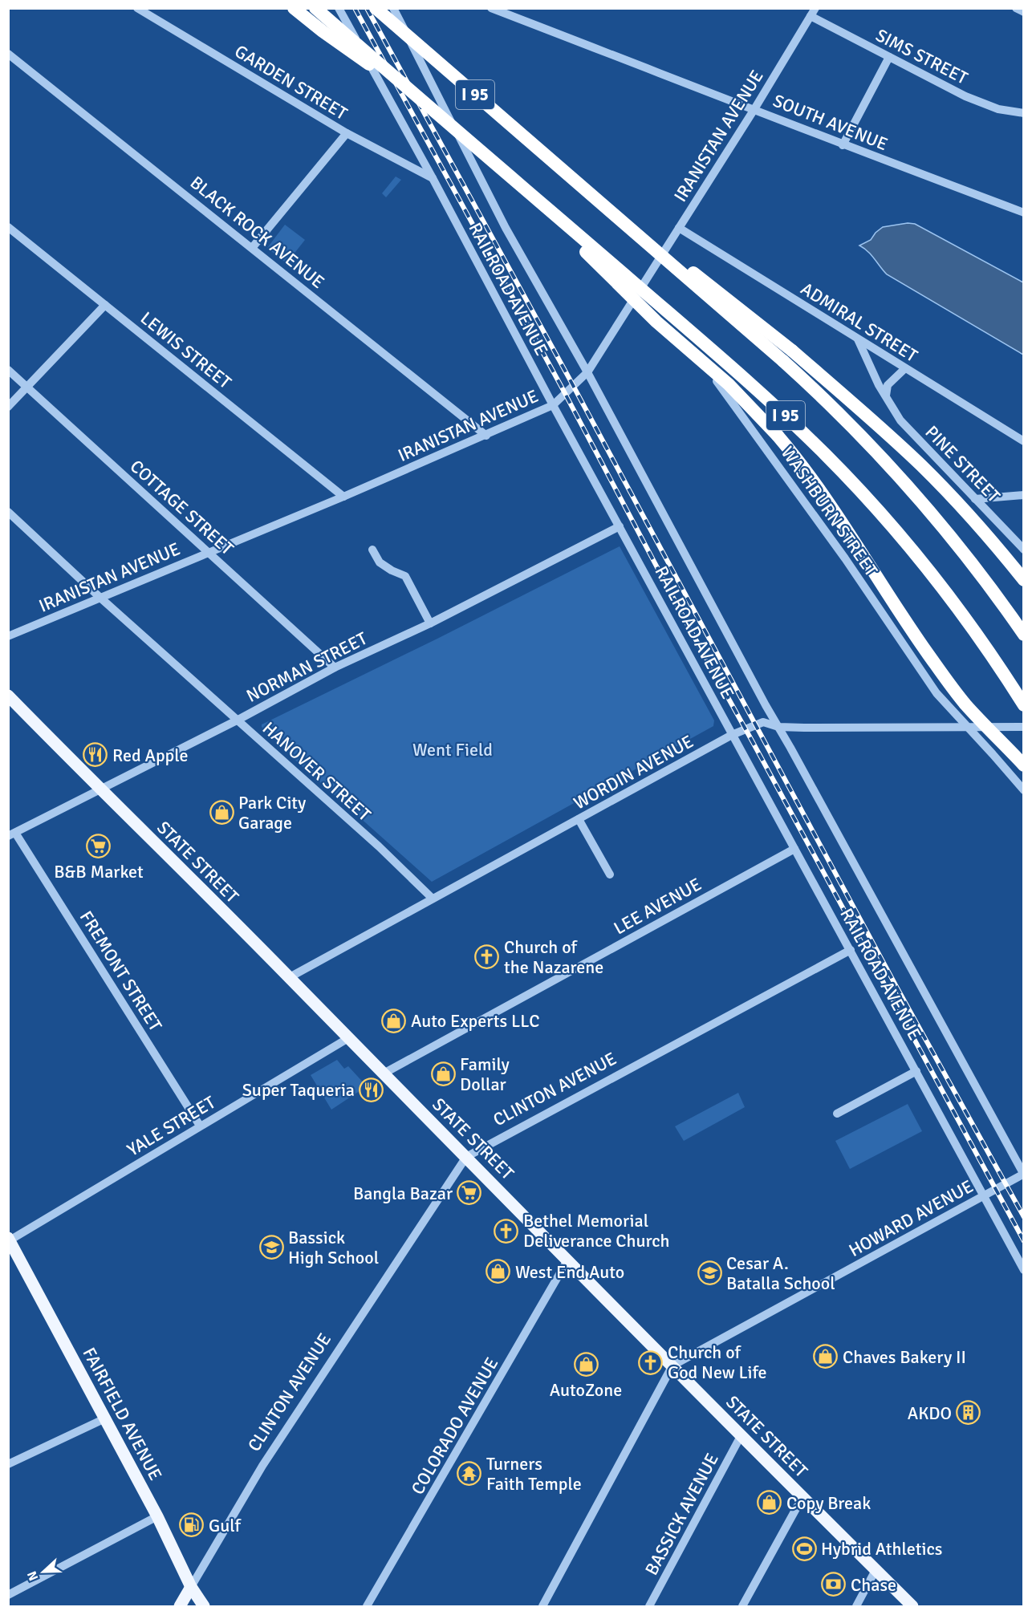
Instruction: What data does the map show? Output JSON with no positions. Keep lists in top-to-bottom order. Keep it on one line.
{"streets":{"highway":["I 95"],"main road":["STATE STREET","CLINTON AVENUE","FAIRFIELD AVENUE"],"street":["SIMS STREET","GARDEN STREET","SOUTH AVENUE","IRANISTAN AVENUE","BLACK ROCK AVENUE","RAILROAD AVENUE","ADMIRAL STREET","LEWIS STREET","PINE STREET","COTTAGE STREET","WASHBURN STREET","NORMAN STREET","HANOVER STREET","WORDIN AVENUE","LEE AVENUE","FREMONT STREET","YALE STREET","HOWARD AVENUE","COLORADO AVENUE","BASSICK AVENUE"]},"crossings":[["SIMS STREET","IRANISTAN AVENUE"],["GARDEN STREET","RAILROAD AVENUE"],["SOUTH AVENUE","IRANISTAN AVENUE"],["IRANISTAN AVENUE","BLACK ROCK AVENUE"],["IRANISTAN AVENUE","RAILROAD AVENUE"],["IRANISTAN AVENUE","ADMIRAL STREET"],["IRANISTAN AVENUE","LEWIS STREET"],["IRANISTAN AVENUE","COTTAGE STREET"],["IRANISTAN AVENUE","WASHBURN STREET"],["IRANISTAN AVENUE","HANOVER STREET"],["RAILROAD AVENUE","NORMAN STREET"],["RAILROAD AVENUE","WORDIN AVENUE"],["RAILROAD AVENUE","LEE AVENUE"],["RAILROAD AVENUE","CLINTON AVENUE"],["RAILROAD AVENUE","HOWARD AVENUE"],["ADMIRAL STREET","PINE STREET"],["COTTAGE STREET","NORMAN STREET"],["WASHBURN STREET","WORDIN AVENUE"],["NORMAN STREET","HANOVER STREET"],["NORMAN STREET","STATE STREET"],["NORMAN STREET","FREMONT STREET"],["HANOVER STREET","WORDIN AVENUE"],["WORDIN AVENUE","STATE STREET"],["STATE STREET","LEE AVENUE"],["STATE STREET","CLINTON AVENUE"],["STATE STREET","YALE STREET"],["STATE STREET","HOWARD AVENUE"],["STATE STREET","COLORADO AVENUE"],["STATE STREET","BASSICK AVENUE"],["FREMONT STREET","YALE STREET"],["CLINTON AVENUE","FAIRFIELD AVENUE"],["YALE STREET","FAIRFIELD AVENUE"]],"parks":["Went Field"],"places":{"restaurant":["Red Apple","Super Taqueria"],"shop":["Park City Garage","Auto Experts LLC","Family Dollar","West End Auto","Chaves Bakery II","AutoZone","Copy Break"],"supermarket":["B&B Market","Bangla Bazar"],"church":["Church of the Nazarene","Bethel Memorial Deliverance Church","Church of God New Life"],"school or university":["Bassick High School","Cesar A. Batalla School"],"building":["AKDO"],"temple":["Turners Faith Temple"],"fuel station":["Gulf"],"sports":["Hybrid Athletics"],"bank":["Chase"]},"north":"left"}
